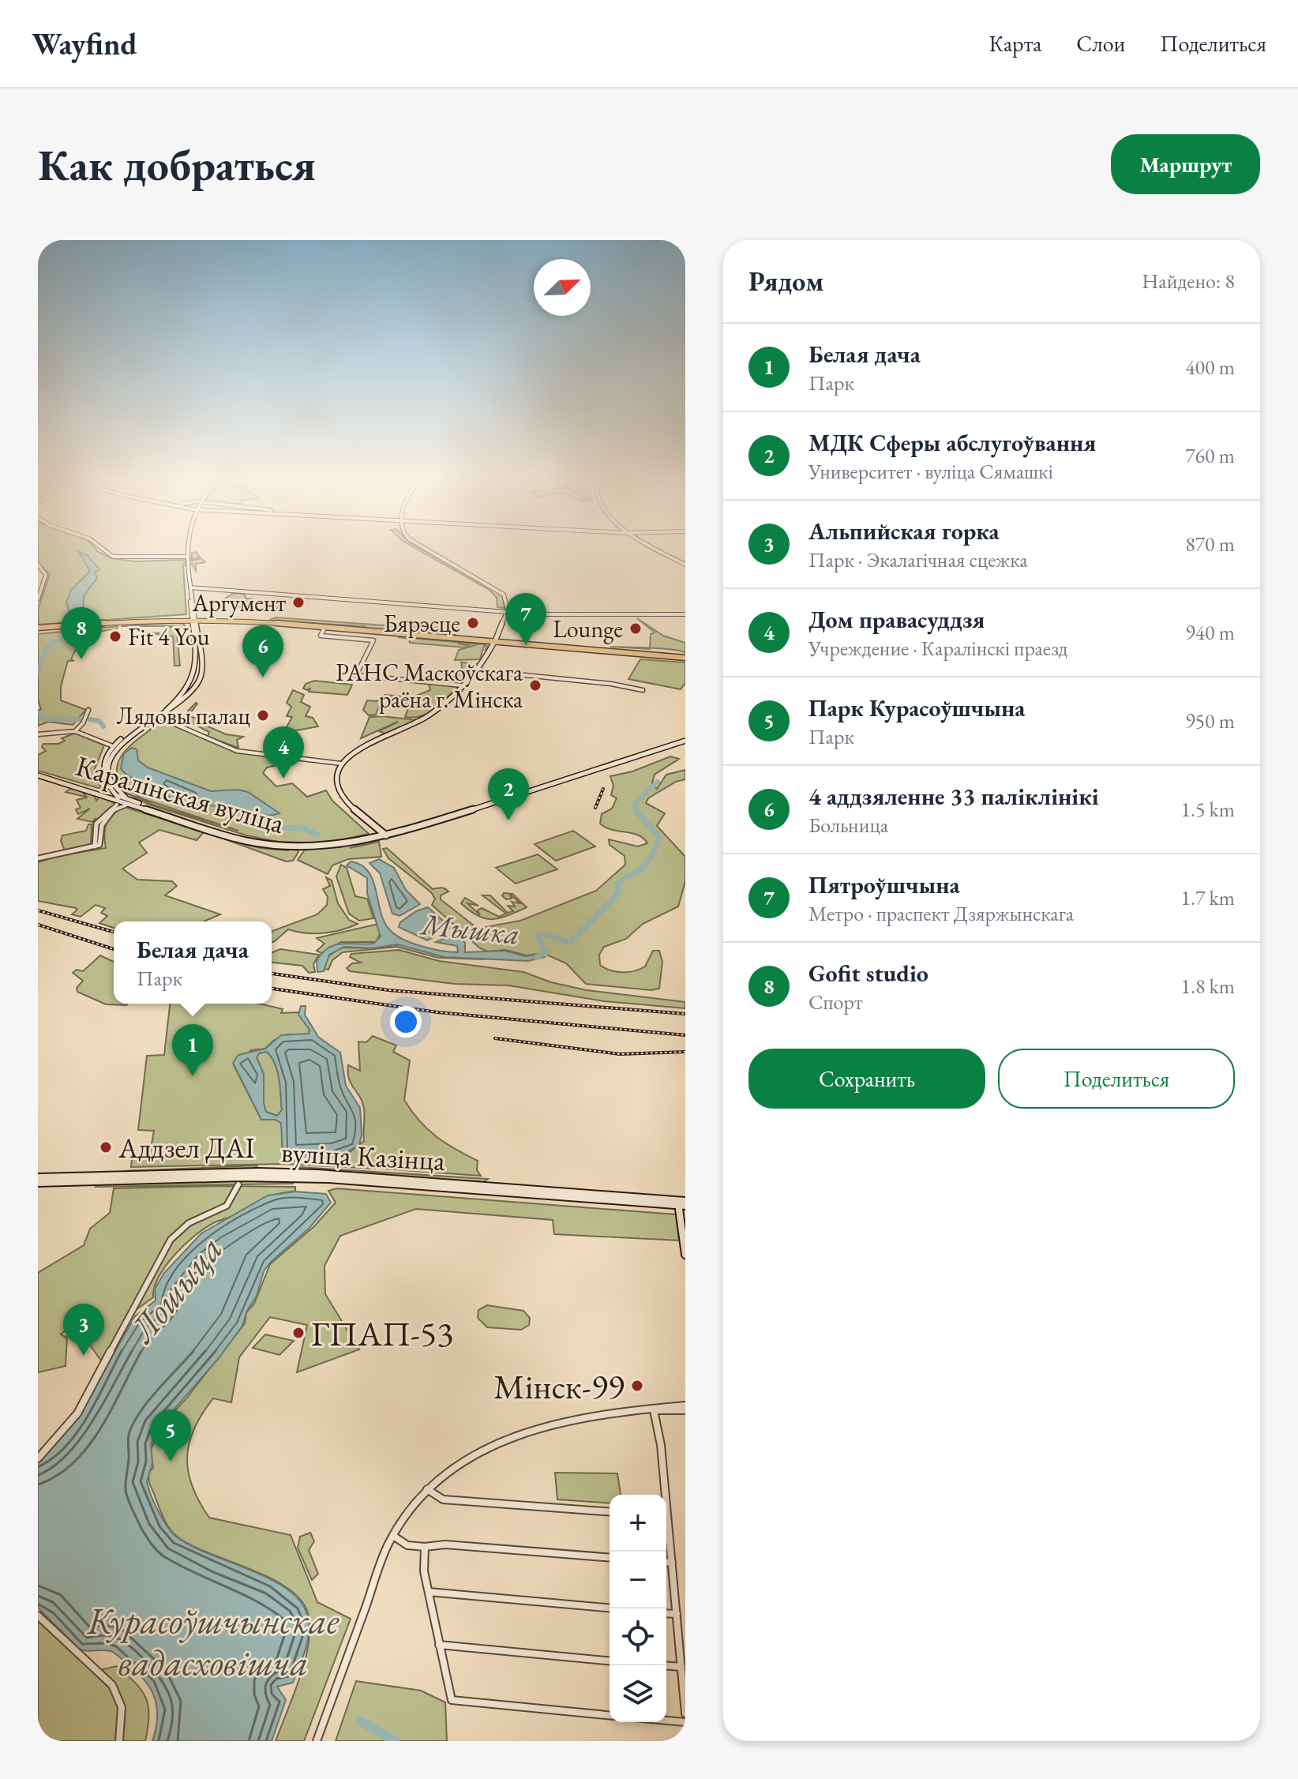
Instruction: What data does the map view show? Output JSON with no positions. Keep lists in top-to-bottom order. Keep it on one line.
{"streets":{"main road":["Каралінская вуліца","вуліца Казінца"]},"water":["Мышка","Лошыца","Курасоўшчынскае вадасховішча"],"places":["Аргумент","Бярэсце","Lounge","Fit 4 You","РАНС Маскоўскага раёна г. Мінска","Лядовы палац","Аддзел ДАІ","ГПАП-53","Мінск-99"],"north":"top right","page":{"header":"Wayfind","nav":["Карта","Слои","Поделиться"],"buttons":["Маршрут",["Сохранить","Поделиться"]],"title":"Как добраться","heading":["Рядом","Найдено: 8"],"list":[{"mark":"1","name":"Белая дача","note":"Парк","value":"400 m"},{"mark":"2","name":"МДК Сферы абслугоўвання","note":"Университет · вуліца Сямашкі","value":"760 m"},{"mark":"3","name":"Альпийская горка","note":"Парк · Экалагічная сцежка","value":"870 m"},{"mark":"4","name":"Дом правасуддзя","note":"Учреждение · Каралінскі праезд","value":"940 m"},{"mark":"5","name":"Парк Курасоўшчына","note":"Парк","value":"950 m"},{"mark":"6","name":"4 аддзяленне 33 паліклінікі","note":"Больница","value":"1.5 km"},{"mark":"7","name":"Пятроўшчына","note":"Метро · праспект Дзяржынскага","value":"1.7 km"},{"mark":"8","name":"Gofit studio","note":"Спорт","value":"1.8 km"}],"pins":["7","8","6","4","2","1","3","5"],"popup":["Белая дача","Парк"],"map_buttons":["+","−"]}}
